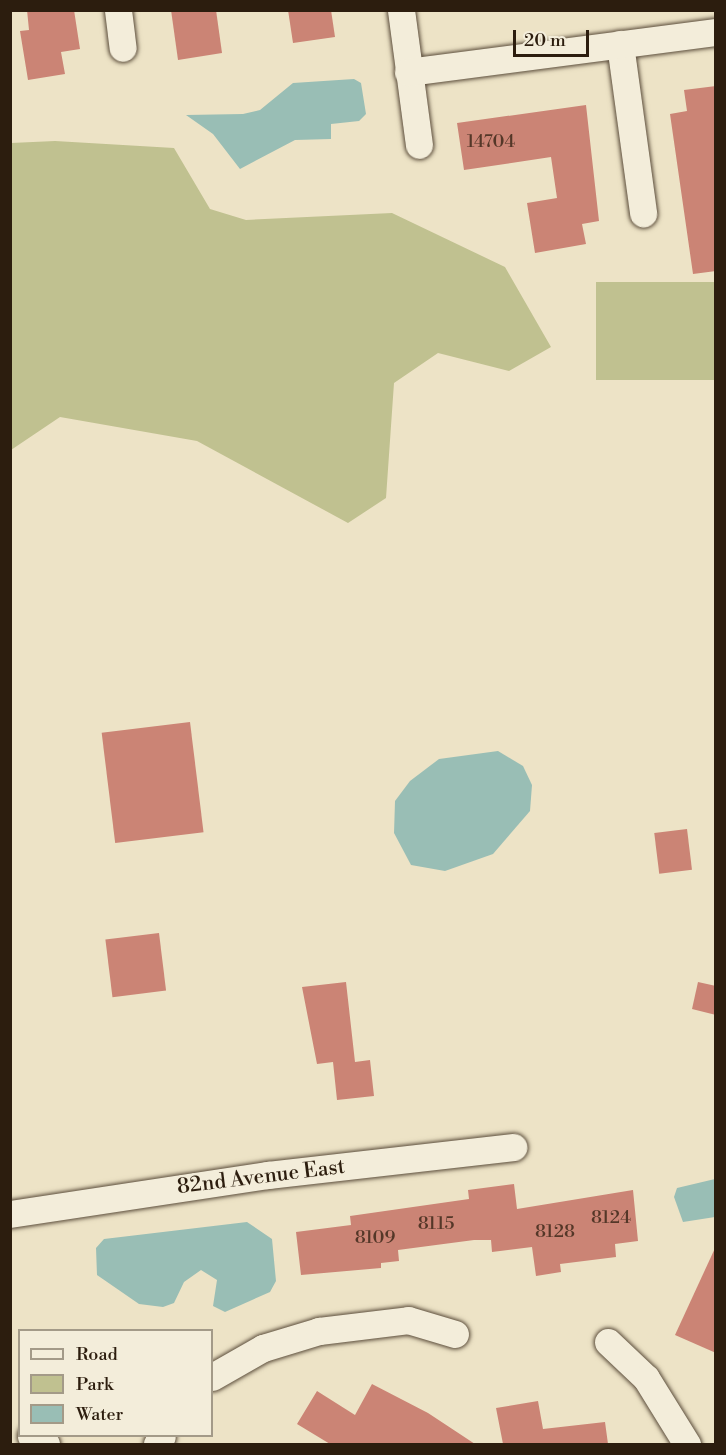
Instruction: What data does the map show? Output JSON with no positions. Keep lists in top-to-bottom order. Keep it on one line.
{"streets":{"street":["82nd Avenue East"]},"house_numbers":["14704","8124","8115","8128","8109"],"legend":["Road","Park","Water"],"scale_bar":"20 m"}
